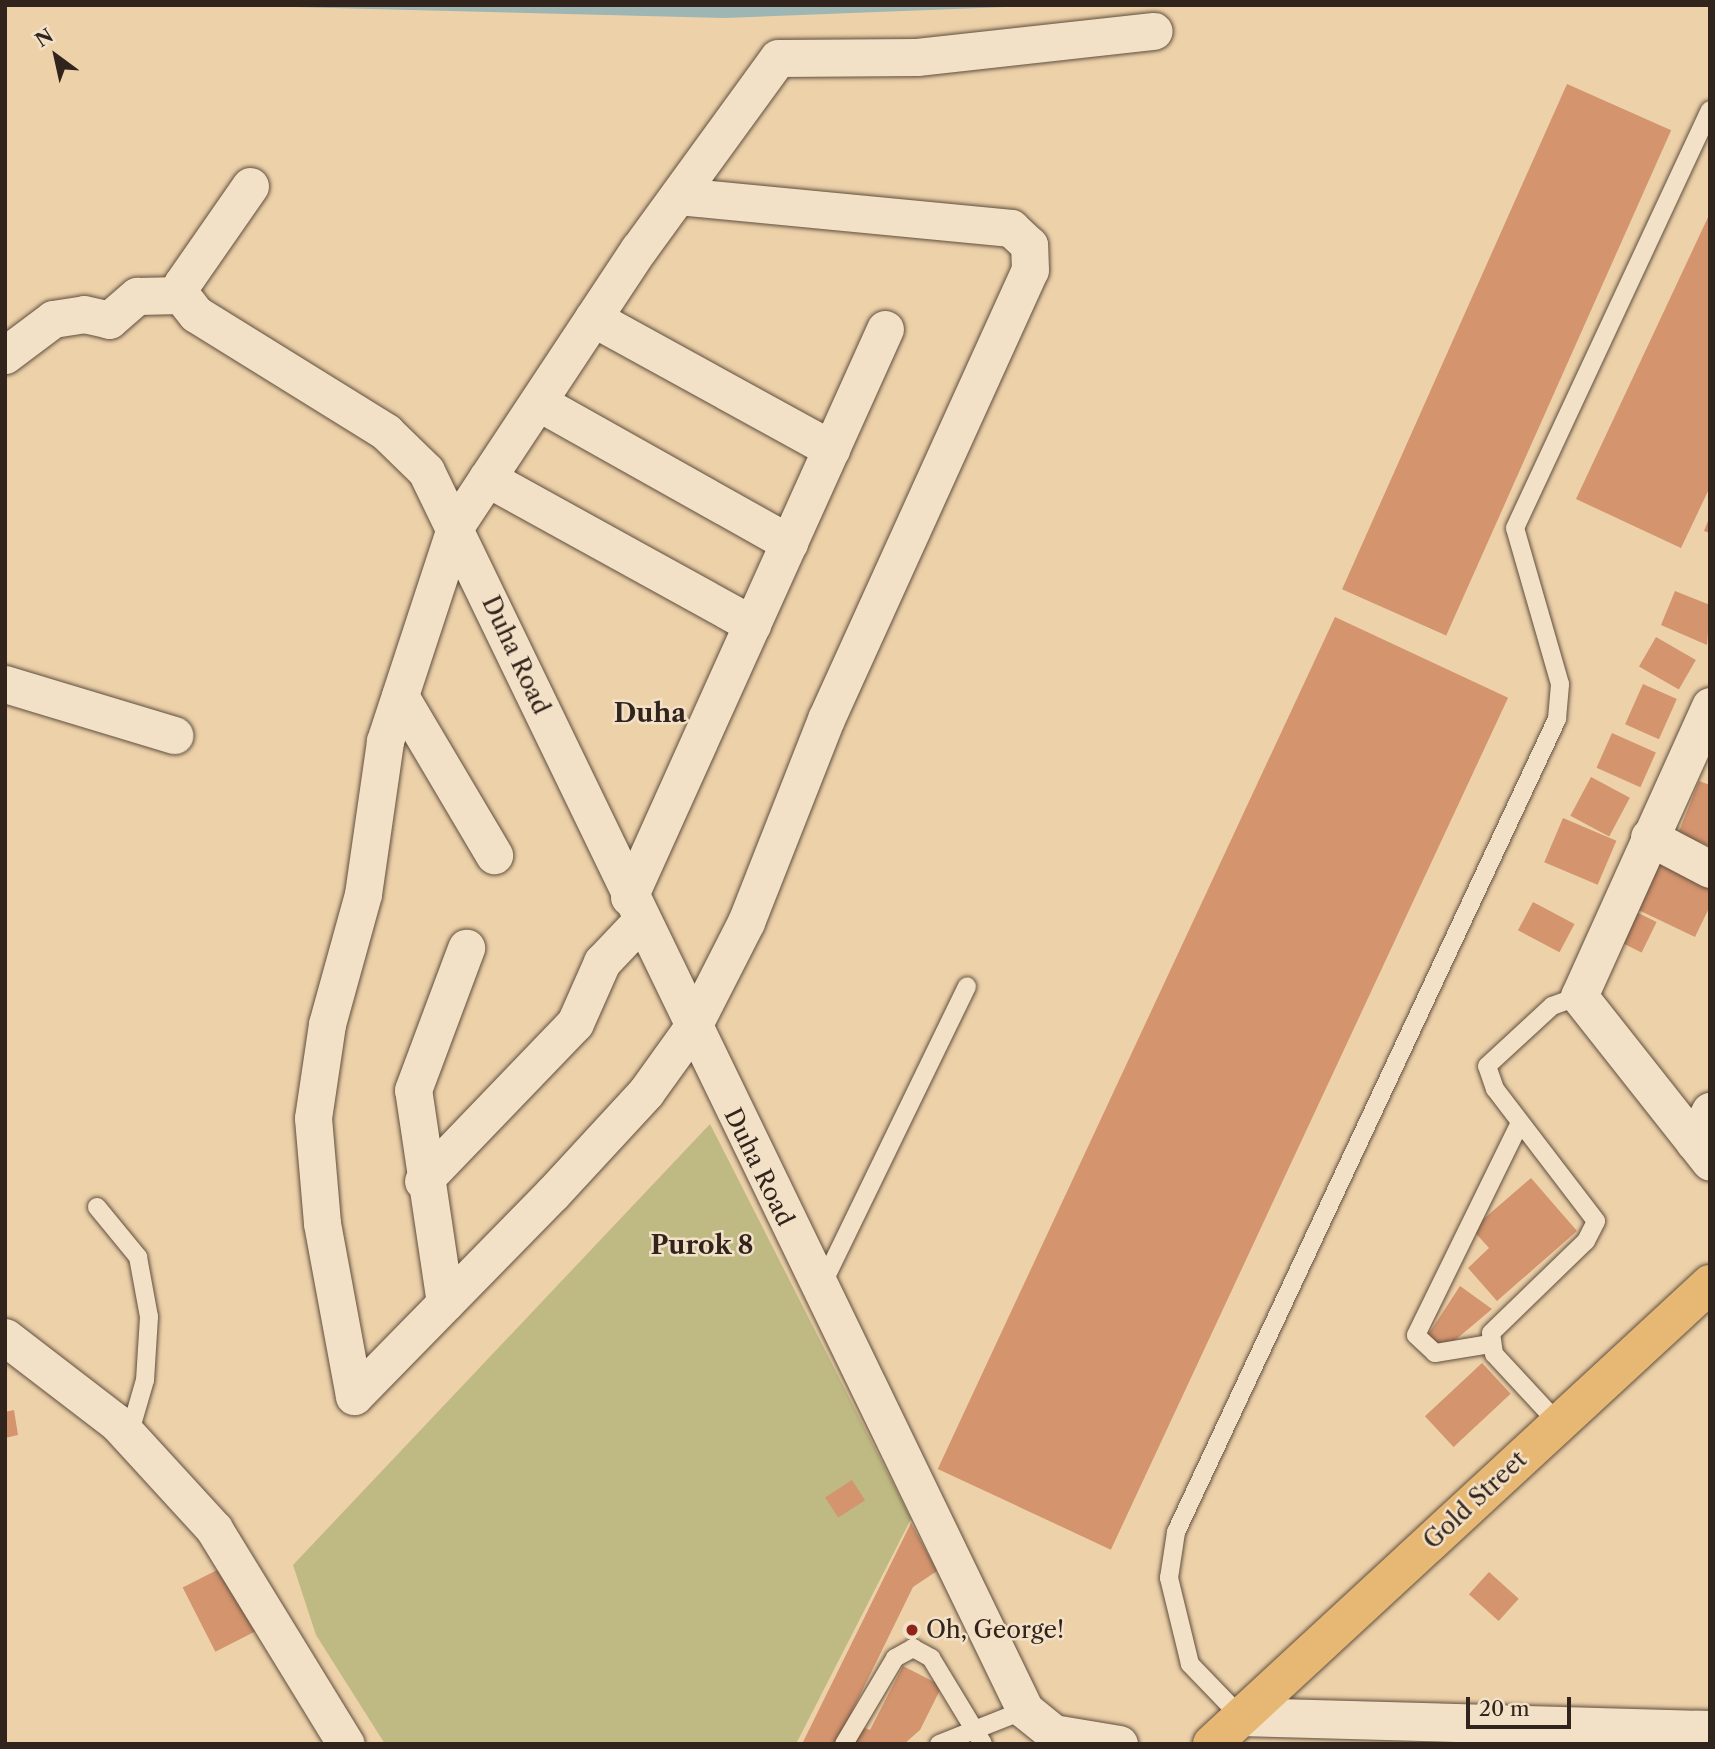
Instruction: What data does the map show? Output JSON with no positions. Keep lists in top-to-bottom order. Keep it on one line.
{"streets":{"main road":["Gold Street"],"street":["Duha Road"]},"districts":["Duha","Purok 8"],"places":["Oh, George!"],"scale_bar":"20 m","north":"top left"}
